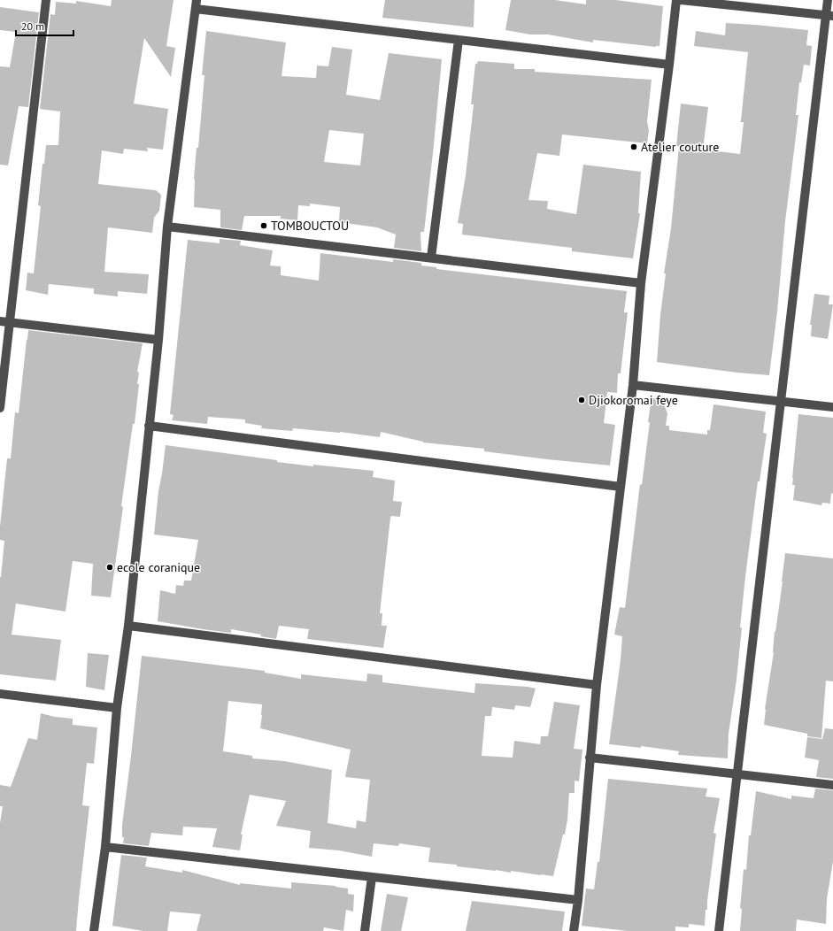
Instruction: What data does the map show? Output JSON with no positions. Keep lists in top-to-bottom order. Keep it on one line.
{"places":["Atelier couture","TOMBOUCTOU","Djiokoromai feye","ecole coranique"],"scale_bar":"20 m"}
